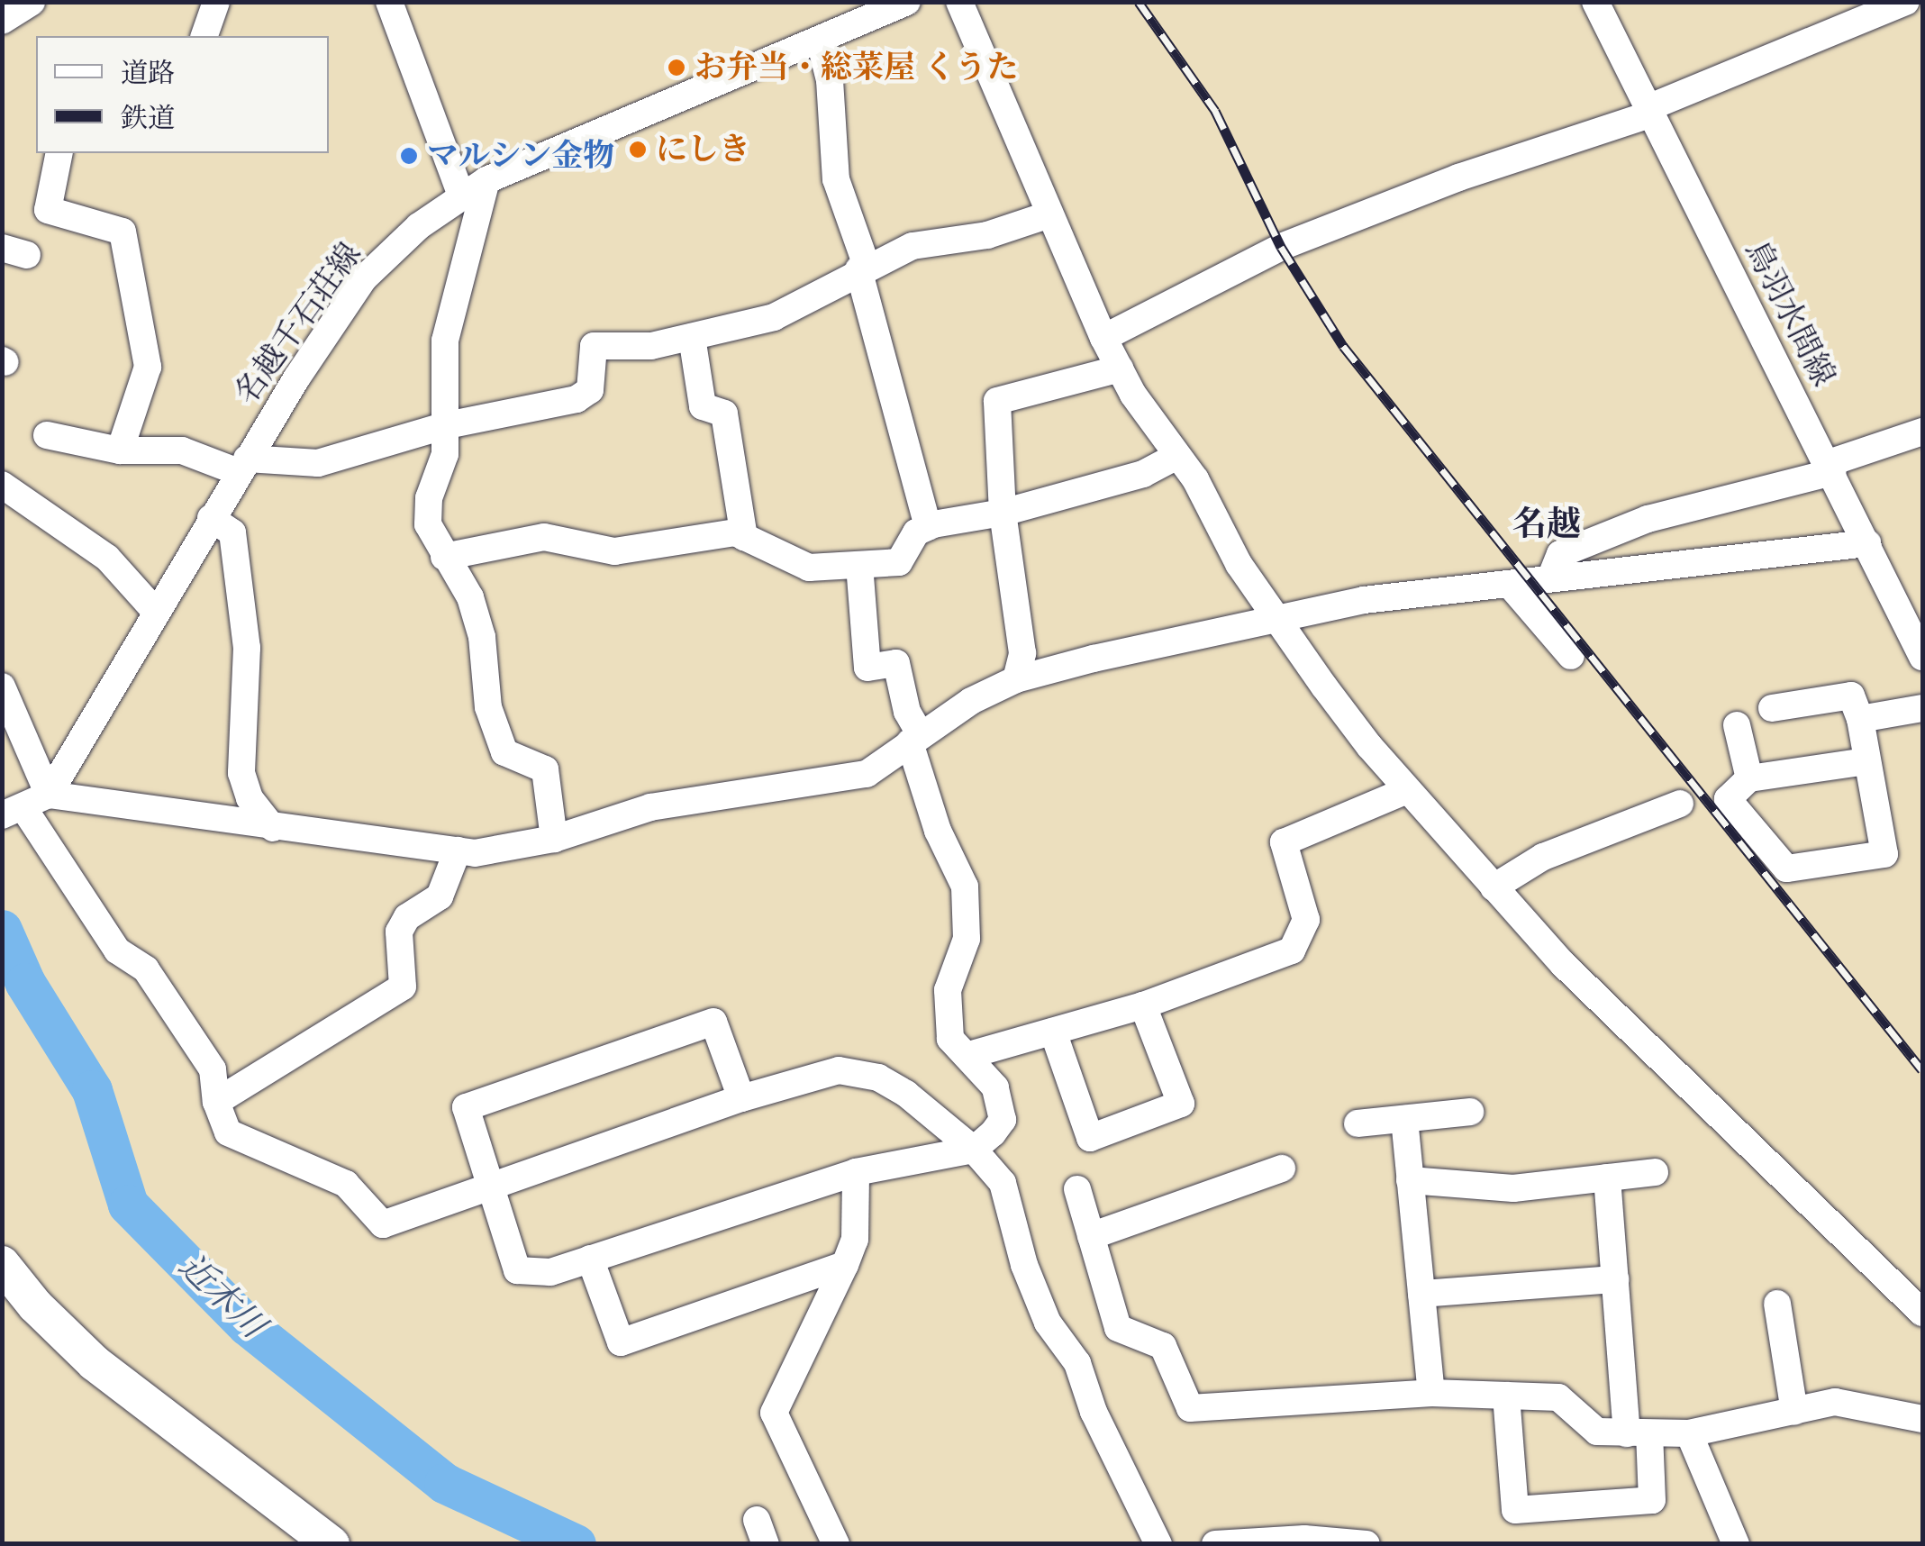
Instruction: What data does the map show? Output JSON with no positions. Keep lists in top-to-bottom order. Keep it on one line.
{"streets":{"street":["鳥羽水間線","名越千石荘線"]},"districts":["名越"],"water":["近木川"],"places":["お弁当・総菜屋 くうた","にしき","マルシン金物"],"legend":["道路","鉄道"]}
